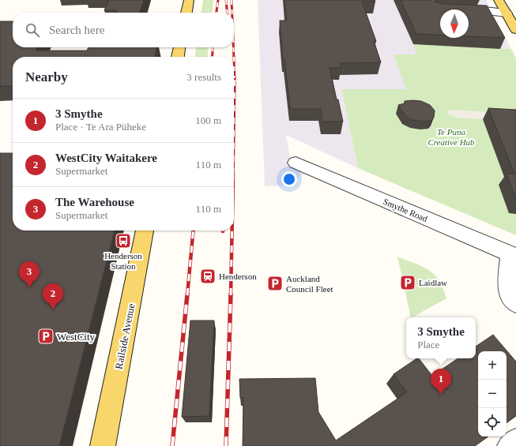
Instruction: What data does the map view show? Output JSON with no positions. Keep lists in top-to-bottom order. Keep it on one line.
{"streets":{"main road":["Railside Avenue"],"street":["Smythe Road"]},"parks":["Te Puna Creative Hub"],"places":{"bus stop":["Henderson Station"],"station":["Henderson"],"parking":["Laidlaw","Auckland Council Fleet","WestCity"]},"north":"bottom","page":{"search":"Search here","heading":["Nearby","3 results"],"list":[{"mark":"1","name":"3 Smythe","note":"Place · Te Ara Pūheke","value":"100 m"},{"mark":"2","name":"WestCity Waitakere","note":"Supermarket","value":"110 m"},{"mark":"3","name":"The Warehouse","note":"Supermarket","value":"110 m"}],"pins":["3","2","1"],"popup":["3 Smythe","Place"],"map_buttons":["+","−"]}}
